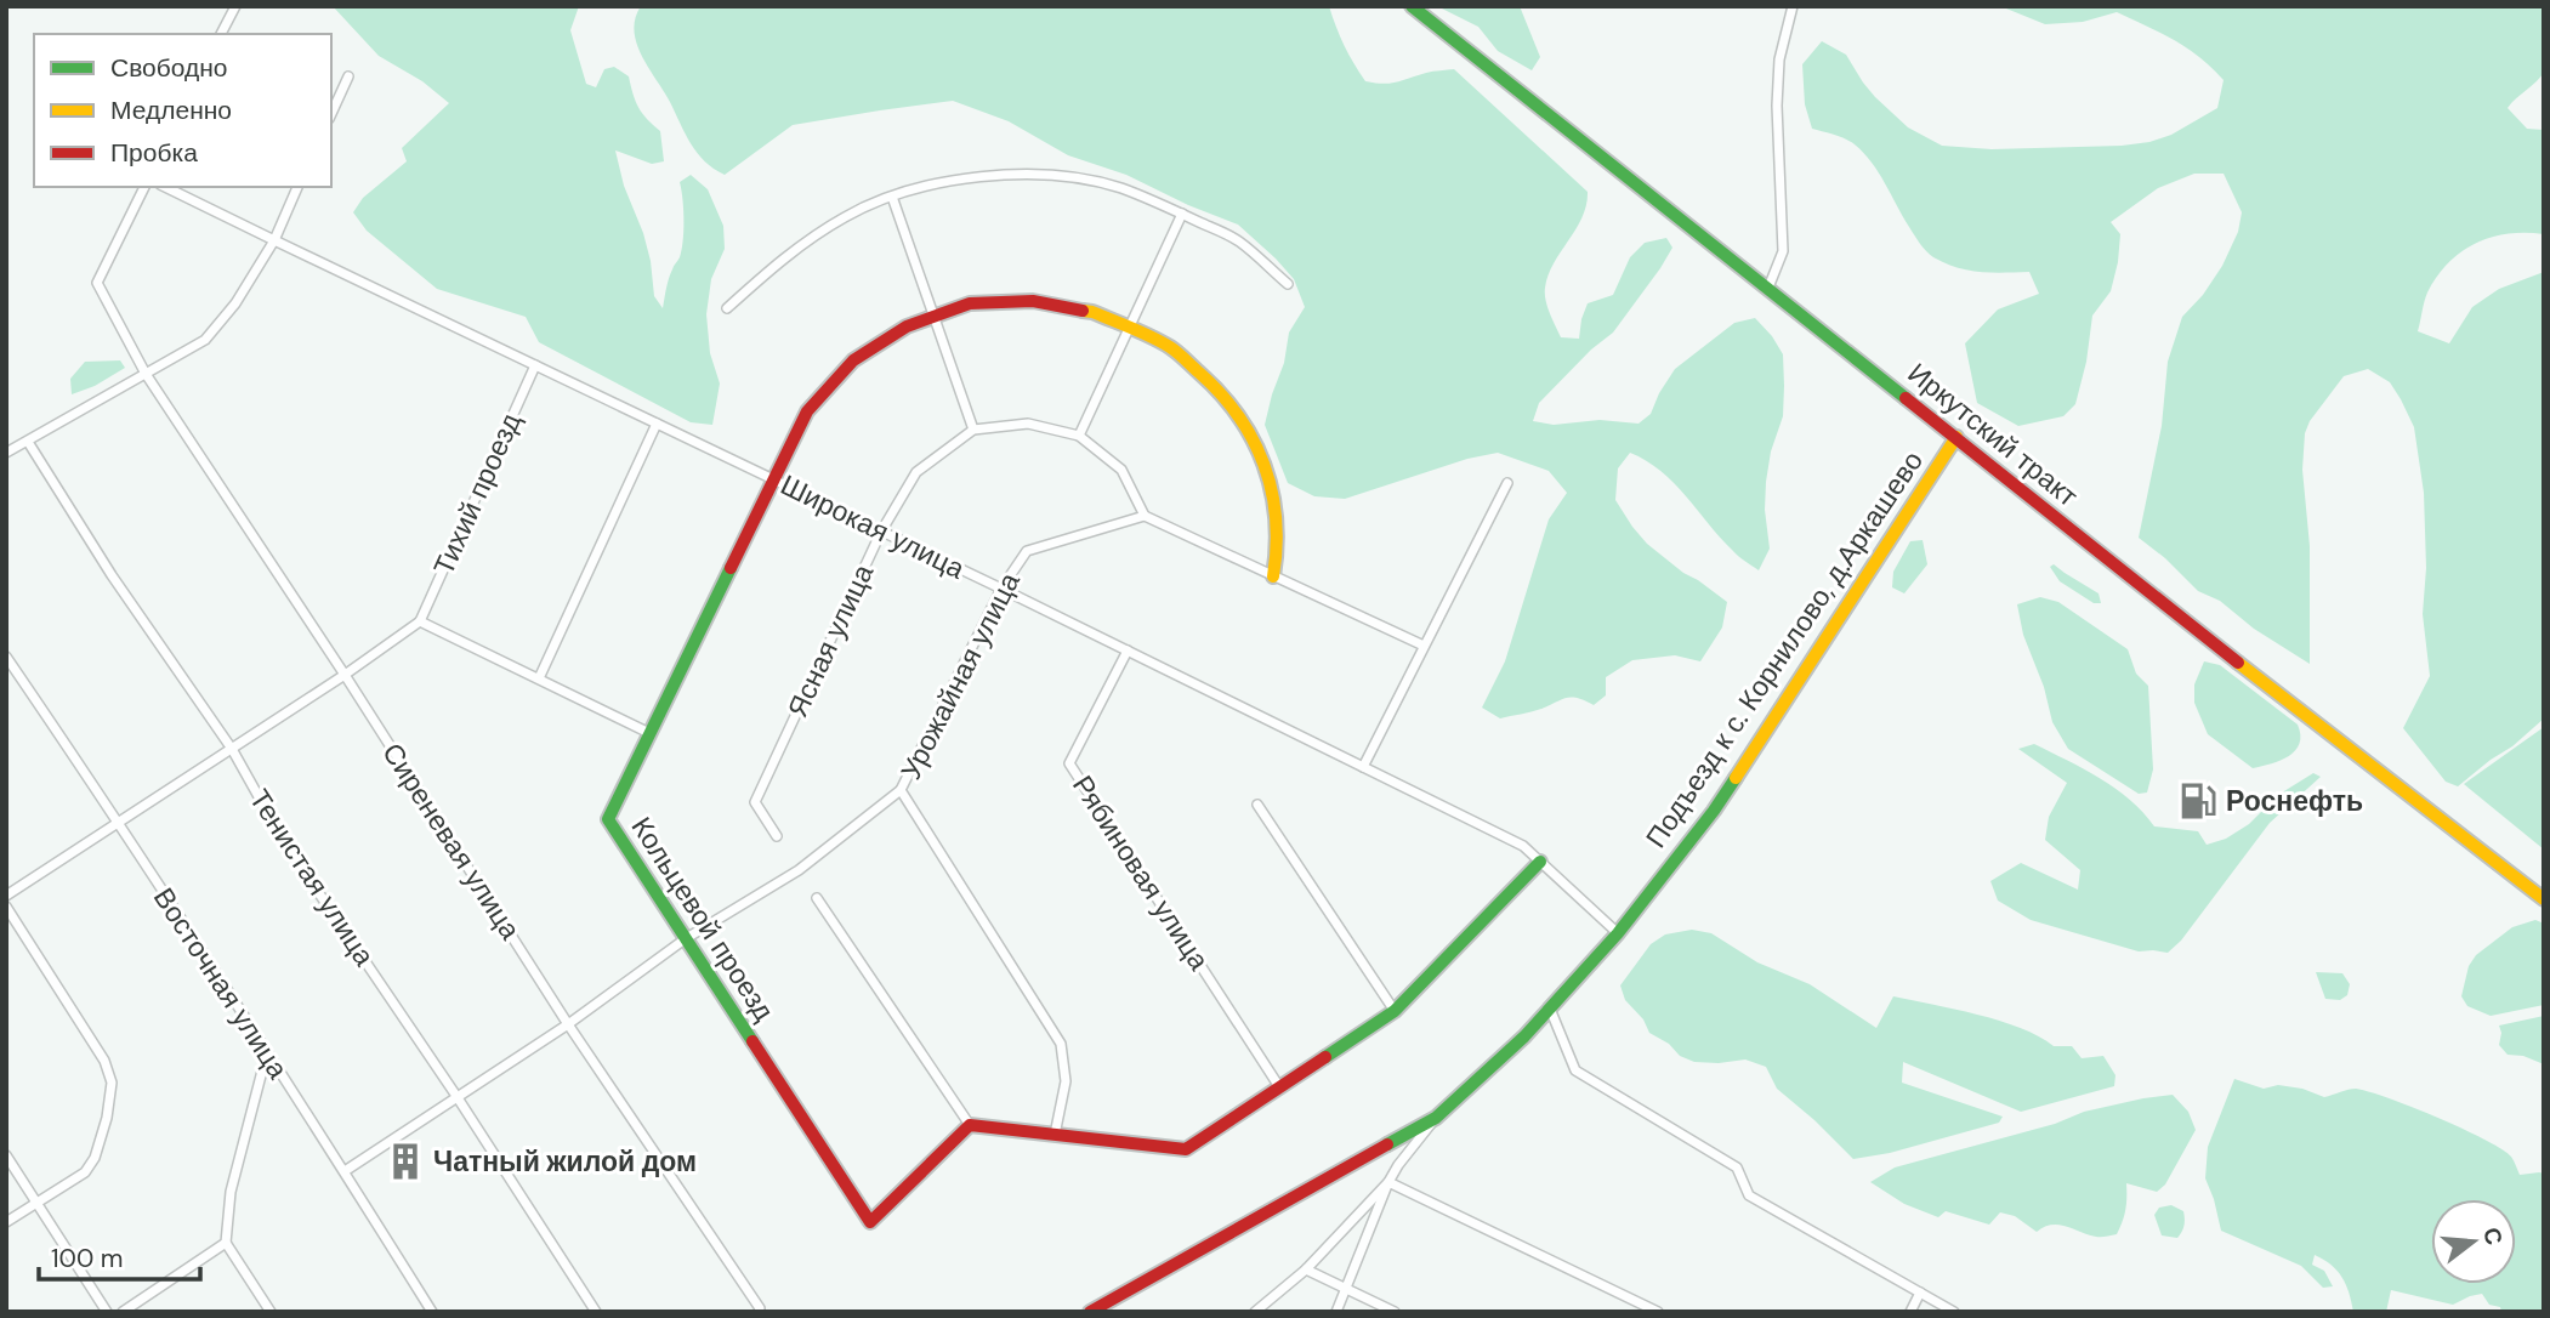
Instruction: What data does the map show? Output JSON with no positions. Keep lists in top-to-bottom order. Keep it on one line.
{"streets":{"street":["Иркутский тракт","Тихий проезд","Широкая улица","Ясная улица","Подъезд к с. Корнилово, д.Аркашево","Урожайная улица","Сиреневая улица","Рябиновая улица","Тенистая улица","Кольцевой проезд","Восточная улица"]},"crossings":[["Иркутский тракт","Подъезд к с. Корнилово, д.Аркашево"],["Тихий проезд","Широкая улица"],["Широкая улица","Ясная улица"],["Широкая улица","Подъезд к с. Корнилово, д.Аркашево"],["Широкая улица","Урожайная улица"],["Широкая улица","Рябиновая улица"],["Широкая улица","Кольцевой проезд"]],"places":{"fuel station":["Роснефть"],"building":["Чатный жилой дом"]},"legend":["Свободно","Медленно","Пробка"],"scale_bar":"100 m","north":"right"}
